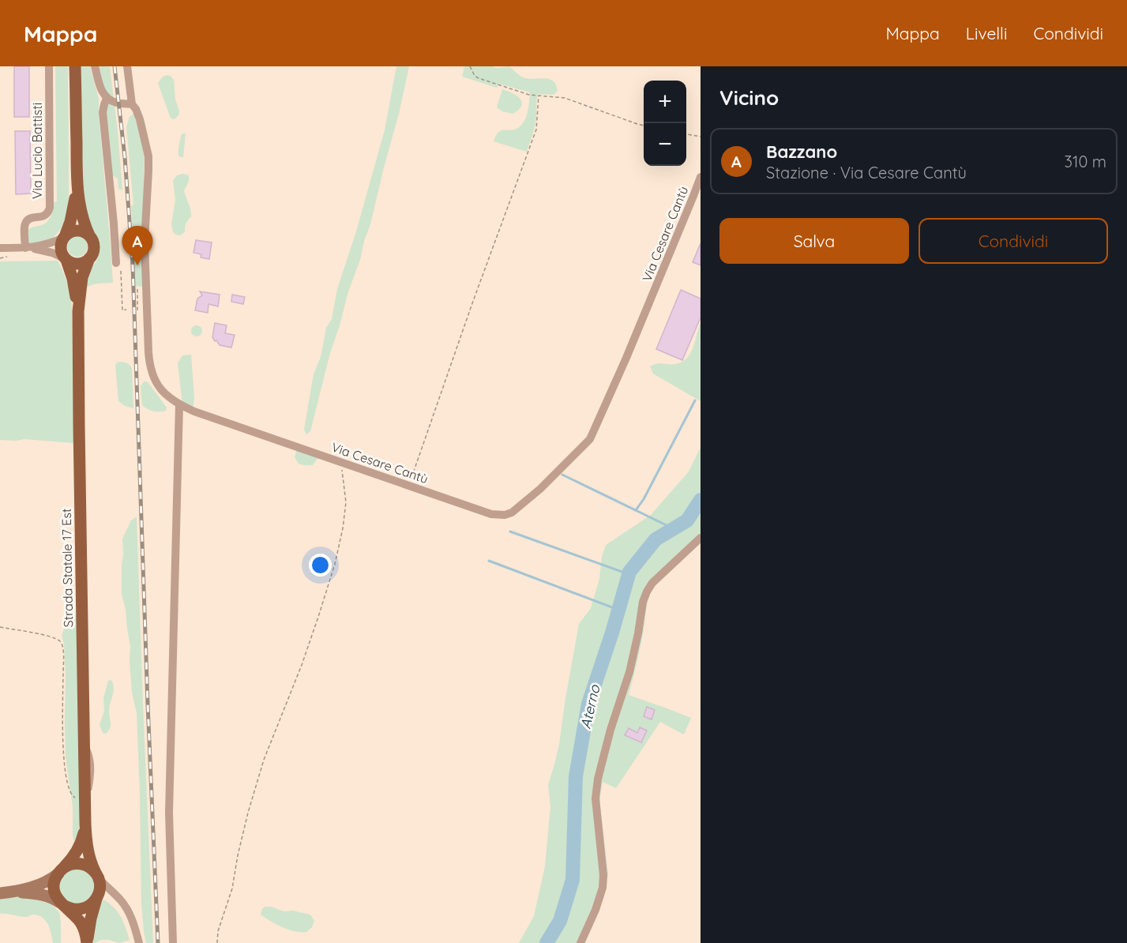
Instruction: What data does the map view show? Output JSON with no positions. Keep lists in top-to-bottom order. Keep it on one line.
{"streets":{"main road":["Strada Statale 17 Est"],"street":["Via Lucio Battisti","Via Cesare Cantù"]},"water":["Aterno"],"page":{"header":"Mappa","nav":["Mappa","Livelli","Condividi"],"heading":"Vicino","map_buttons":["+","−"],"list":[{"mark":"A","name":"Bazzano","note":"Stazione · Via Cesare Cantù","value":"310 m"}],"buttons":["Salva","Condividi"],"pins":"A"}}
